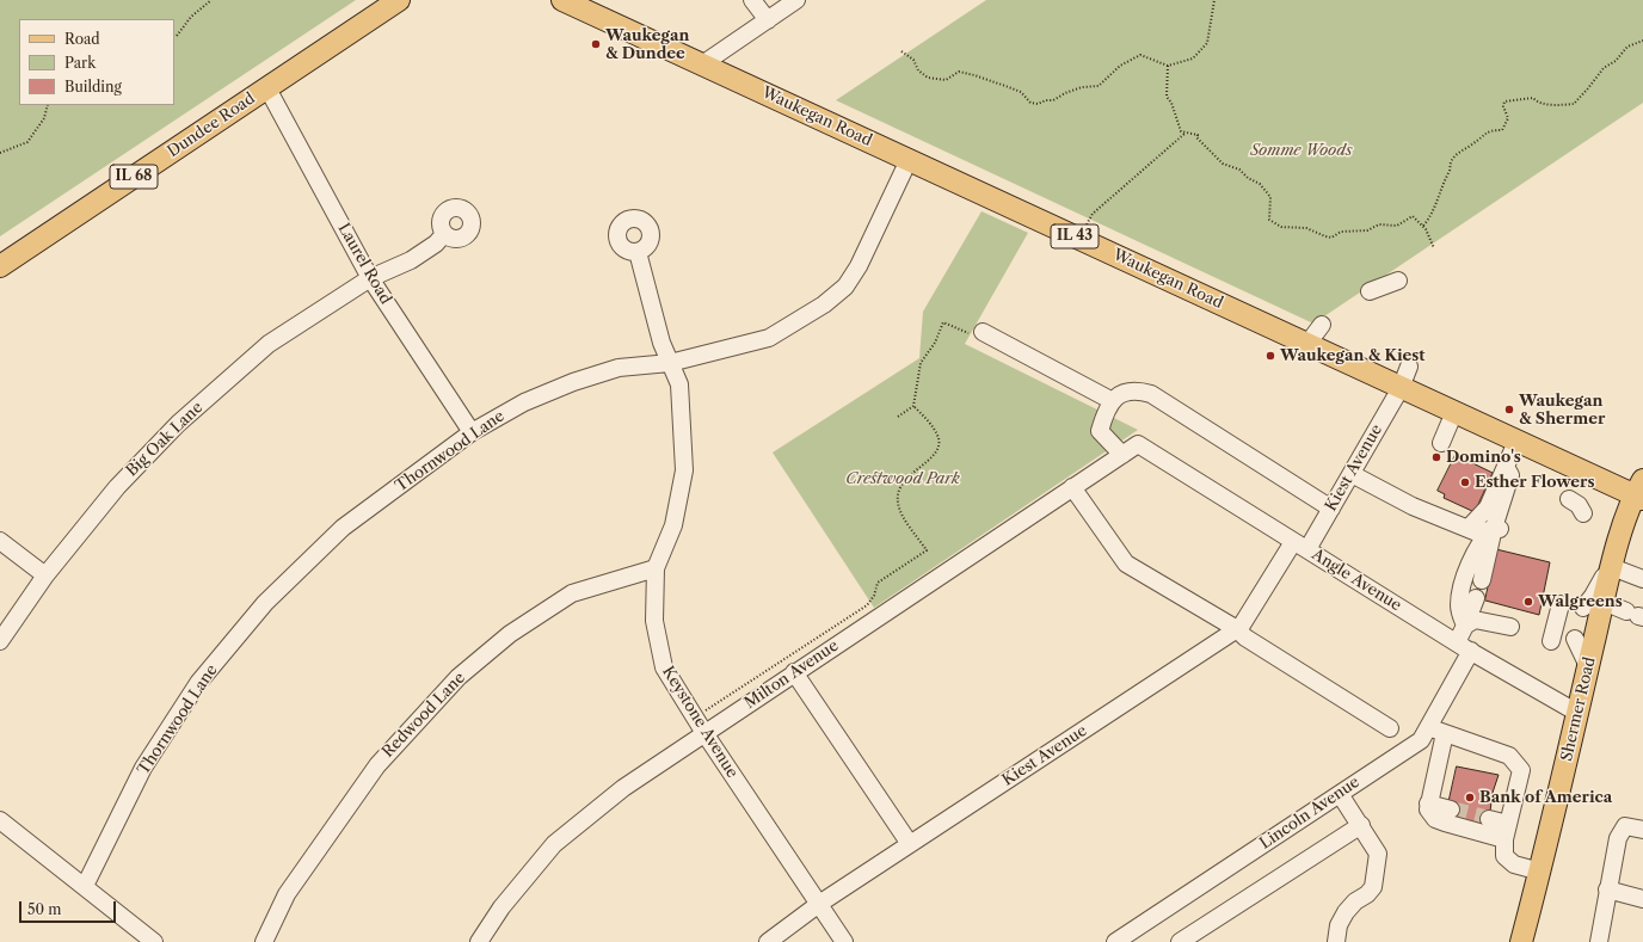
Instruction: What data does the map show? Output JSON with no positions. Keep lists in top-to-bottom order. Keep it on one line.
{"streets":{"main road":["Waukegan Road","Dundee Road","IL 68","IL 43","Shermer Road"],"street":["Laurel Road","Big Oak Lane","Thornwood Lane","Kiest Avenue","Angle Avenue","Milton Avenue","Redwood Lane","Keystone Avenue","Lincoln Avenue"]},"crossings":[["Waukegan Road","Thornwood Lane"],["Waukegan Road","Kiest Avenue"],["Waukegan Road","Shermer Road"],["Dundee Road","Laurel Road"],["Laurel Road","Big Oak Lane"],["Laurel Road","Thornwood Lane"],["Thornwood Lane","Keystone Avenue"],["Kiest Avenue","Angle Avenue"],["Kiest Avenue","Keystone Avenue"],["Angle Avenue","Milton Avenue"],["Angle Avenue","Shermer Road"],["Angle Avenue","Lincoln Avenue"],["Milton Avenue","Keystone Avenue"],["Redwood Lane","Keystone Avenue"]],"parks":["Somme Woods","Crestwood Park"],"places":["Waukegan & Dundee","Waukegan & Kiest","Waukegan & Shermer","Domino's","Esther Flowers","Walgreens","Bank of America"],"legend":["Road","Park","Building"],"scale_bar":"50 m"}
